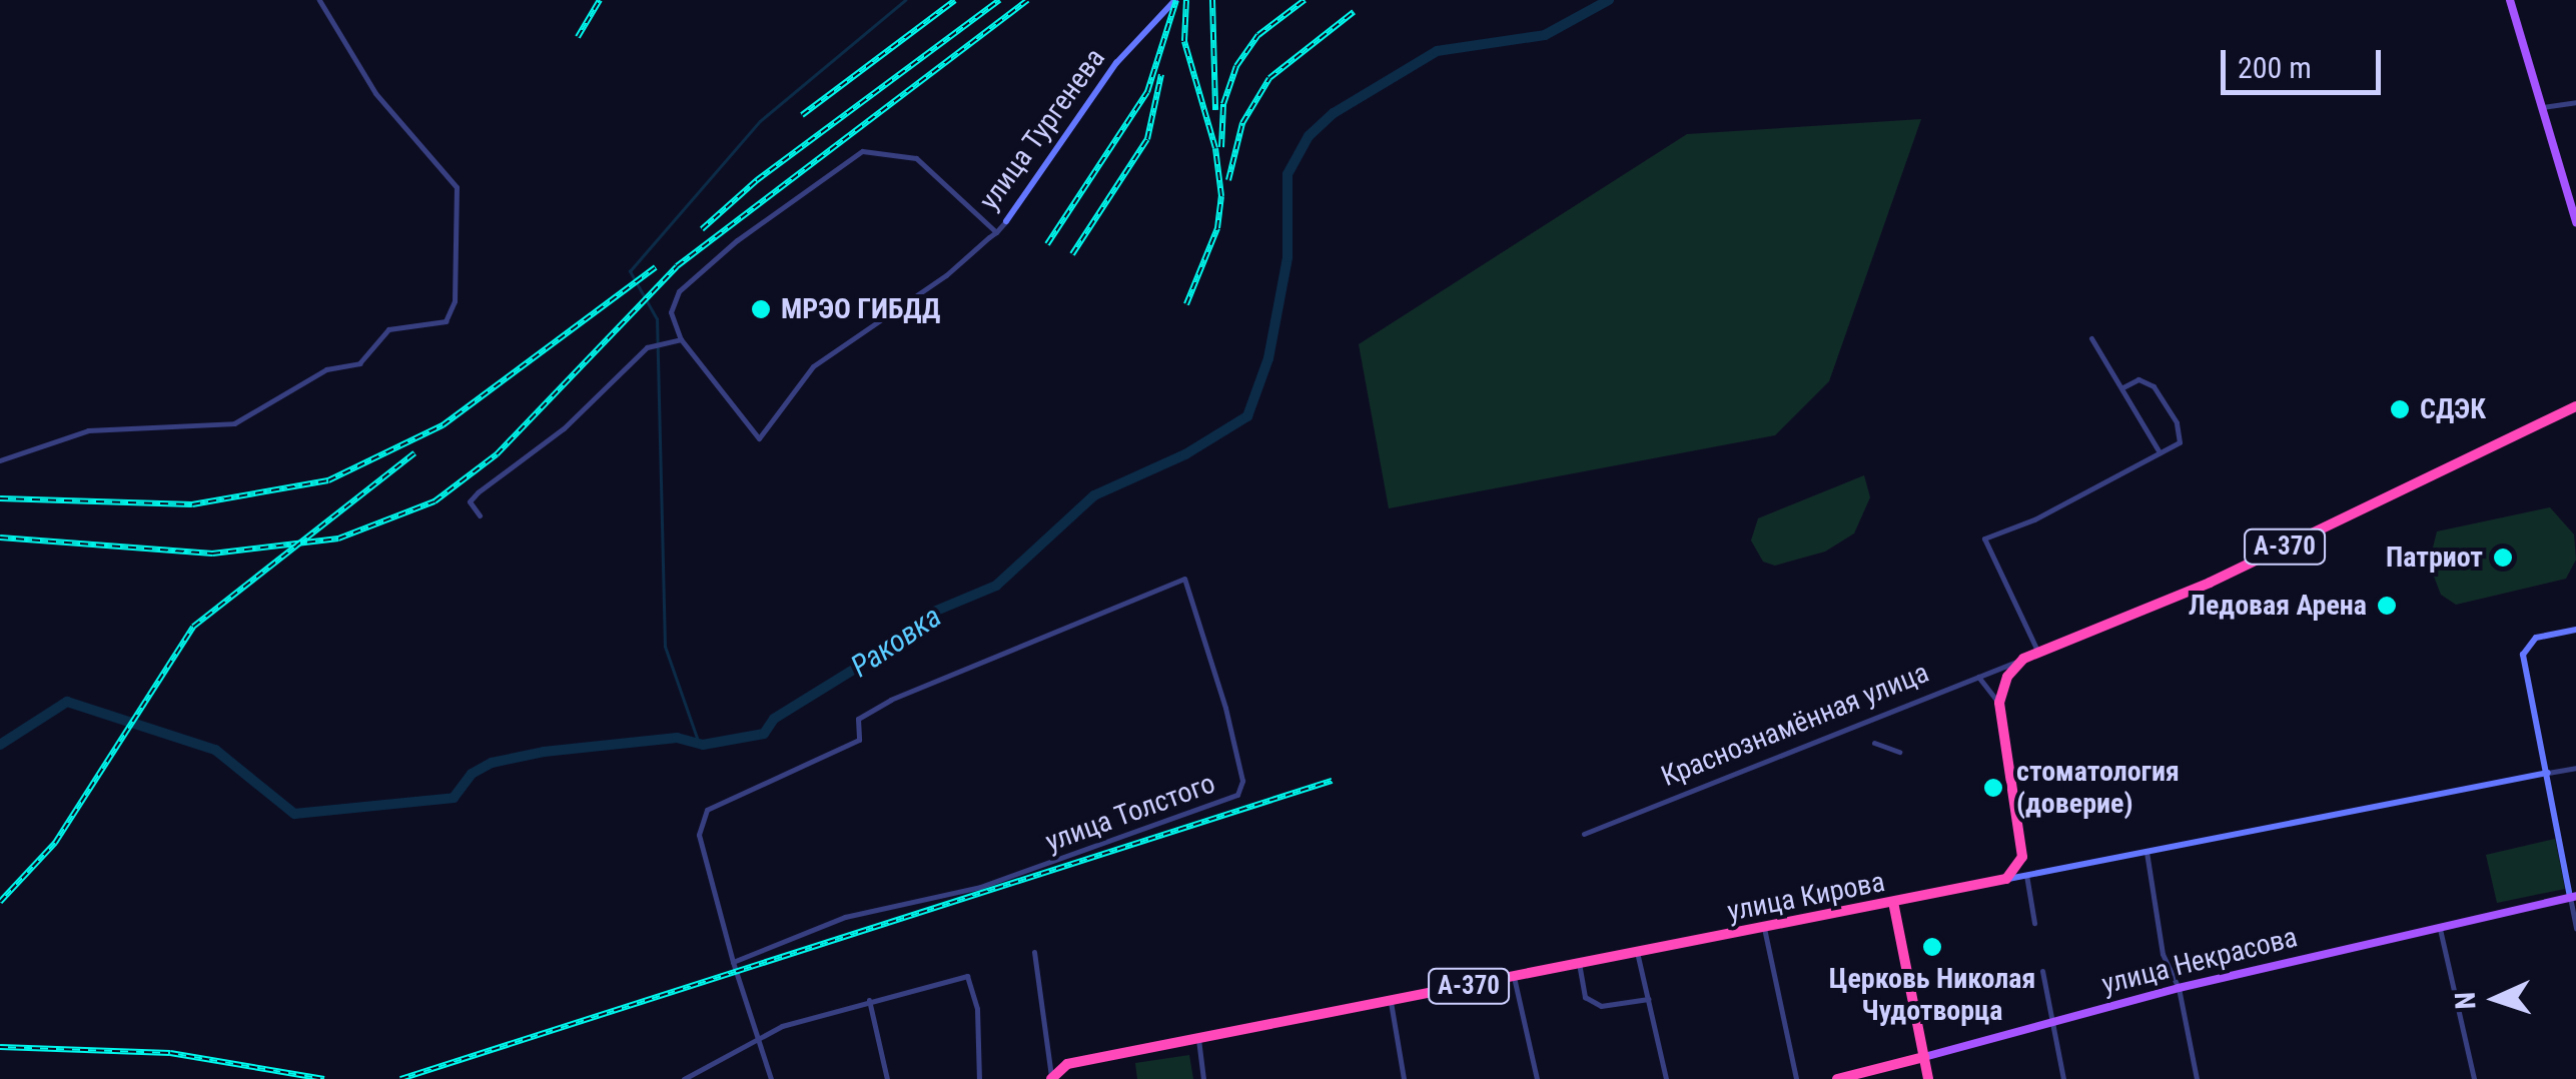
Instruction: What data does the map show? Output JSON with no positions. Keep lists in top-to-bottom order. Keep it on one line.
{"streets":{"highway":["А-370","Краснознамённая улица","улица Кирова","улица Некрасова"],"street":["улица Тургенева","улица Толстого"]},"water":["Раковка"],"places":["МРЭО ГИБДД","СДЭК","Патриот","Ледовая Арена","стоматология (доверие)","Церковь Николая Чудотворца"],"scale_bar":"200 m","north":"left"}
